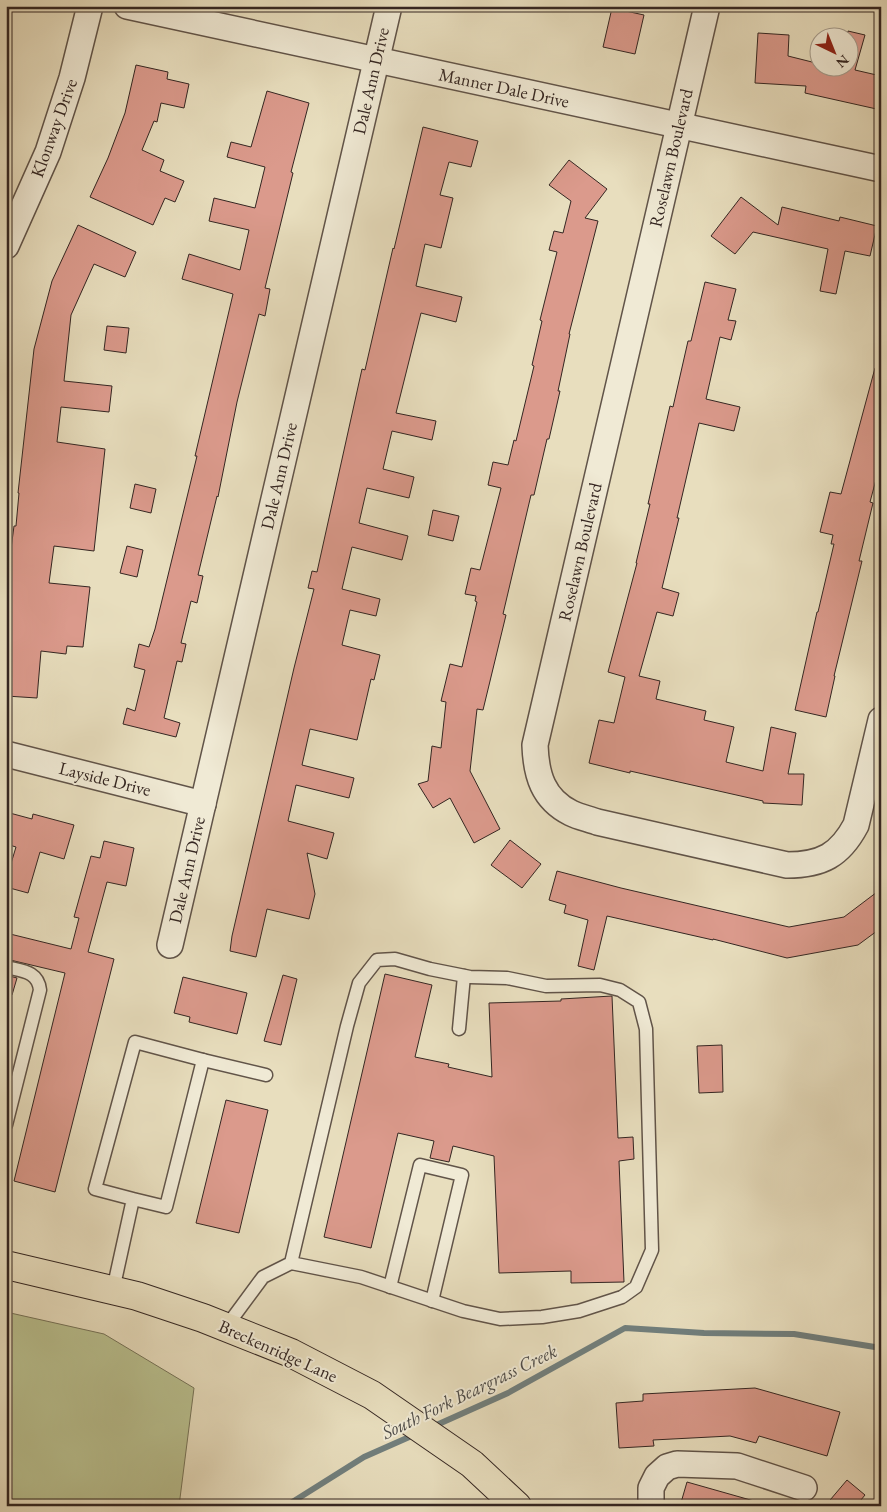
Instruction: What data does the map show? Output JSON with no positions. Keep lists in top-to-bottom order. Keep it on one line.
{"streets":{"main road":["Breckenridge Lane"],"street":["Dale Ann Drive","Manner Dale Drive","Klonway Drive","Roselawn Boulevard","Layside Drive"]},"crossings":[["Dale Ann Drive","Manner Dale Drive"],["Dale Ann Drive","Layside Drive"],["Manner Dale Drive","Roselawn Boulevard"]],"water":["South Fork Beargrass Creek"],"north":"bottom right"}
